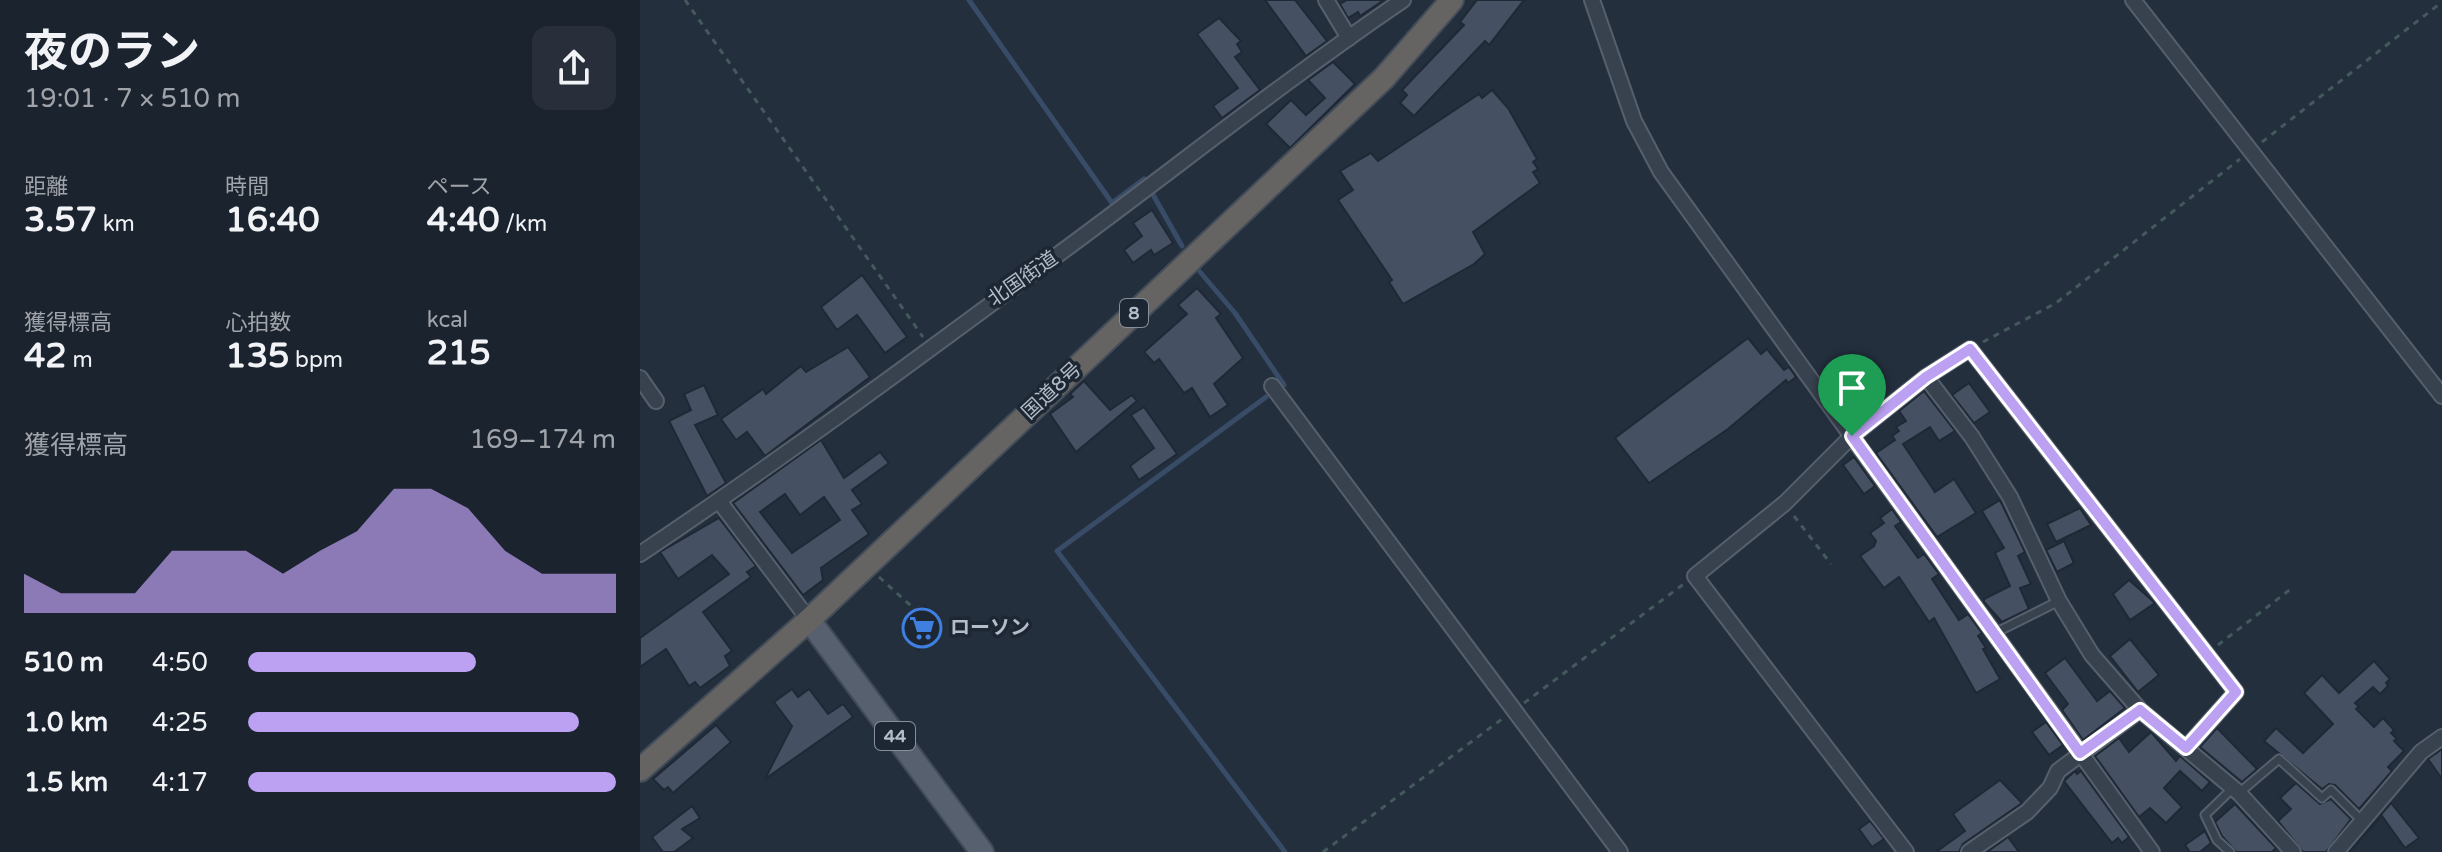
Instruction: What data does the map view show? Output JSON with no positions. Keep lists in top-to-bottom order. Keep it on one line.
{"streets":{"highway":["8","国道8号"],"main road":["44"],"street":["北国街道"]},"crossings":[["国道8号","44"]],"places":{"supermarket":["ローソン"]},"page":{"heading":["夜のラン","19:01 · 7 × 510 m"],"stats":[["距離","3.57 km"],["時間","16:40"],["ペース","4:40 /km"],["獲得標高","42 m"],["心拍数","135 bpm"],["kcal","215"]],"chart":["獲得標高","169–174 m"],"list":[{"name":"510 m","note":"4:50"},{"name":"1.0 km","note":"4:25"},{"name":"1.5 km","note":"4:17"}]}}
